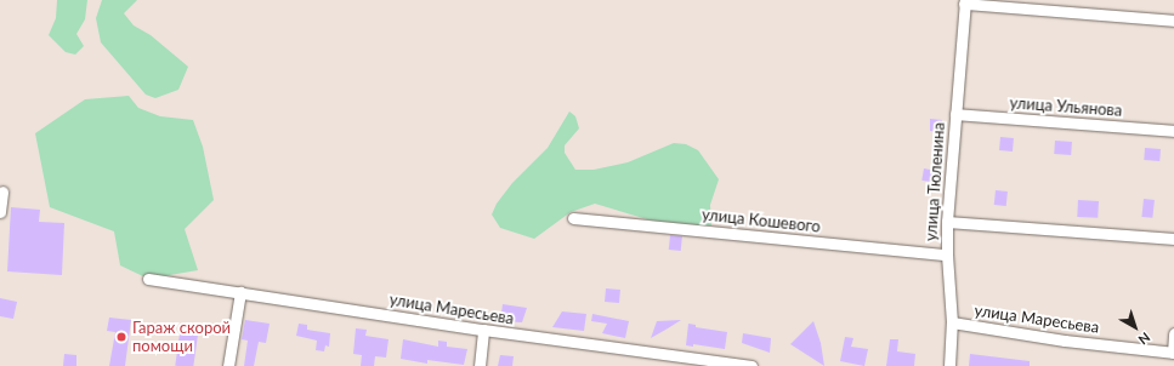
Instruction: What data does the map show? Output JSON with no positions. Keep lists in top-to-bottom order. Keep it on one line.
{"streets":{"street":["улица Ульянова","улица Тюленина","улица Кошевого","улица Маресьева"]},"crossings":[["улица Ульянова","улица Тюленина"],["улица Тюленина","улица Кошевого"],["улица Тюленина","улица Маресьева"]],"places":["Гараж скорой помощи"],"north":"bottom right"}
